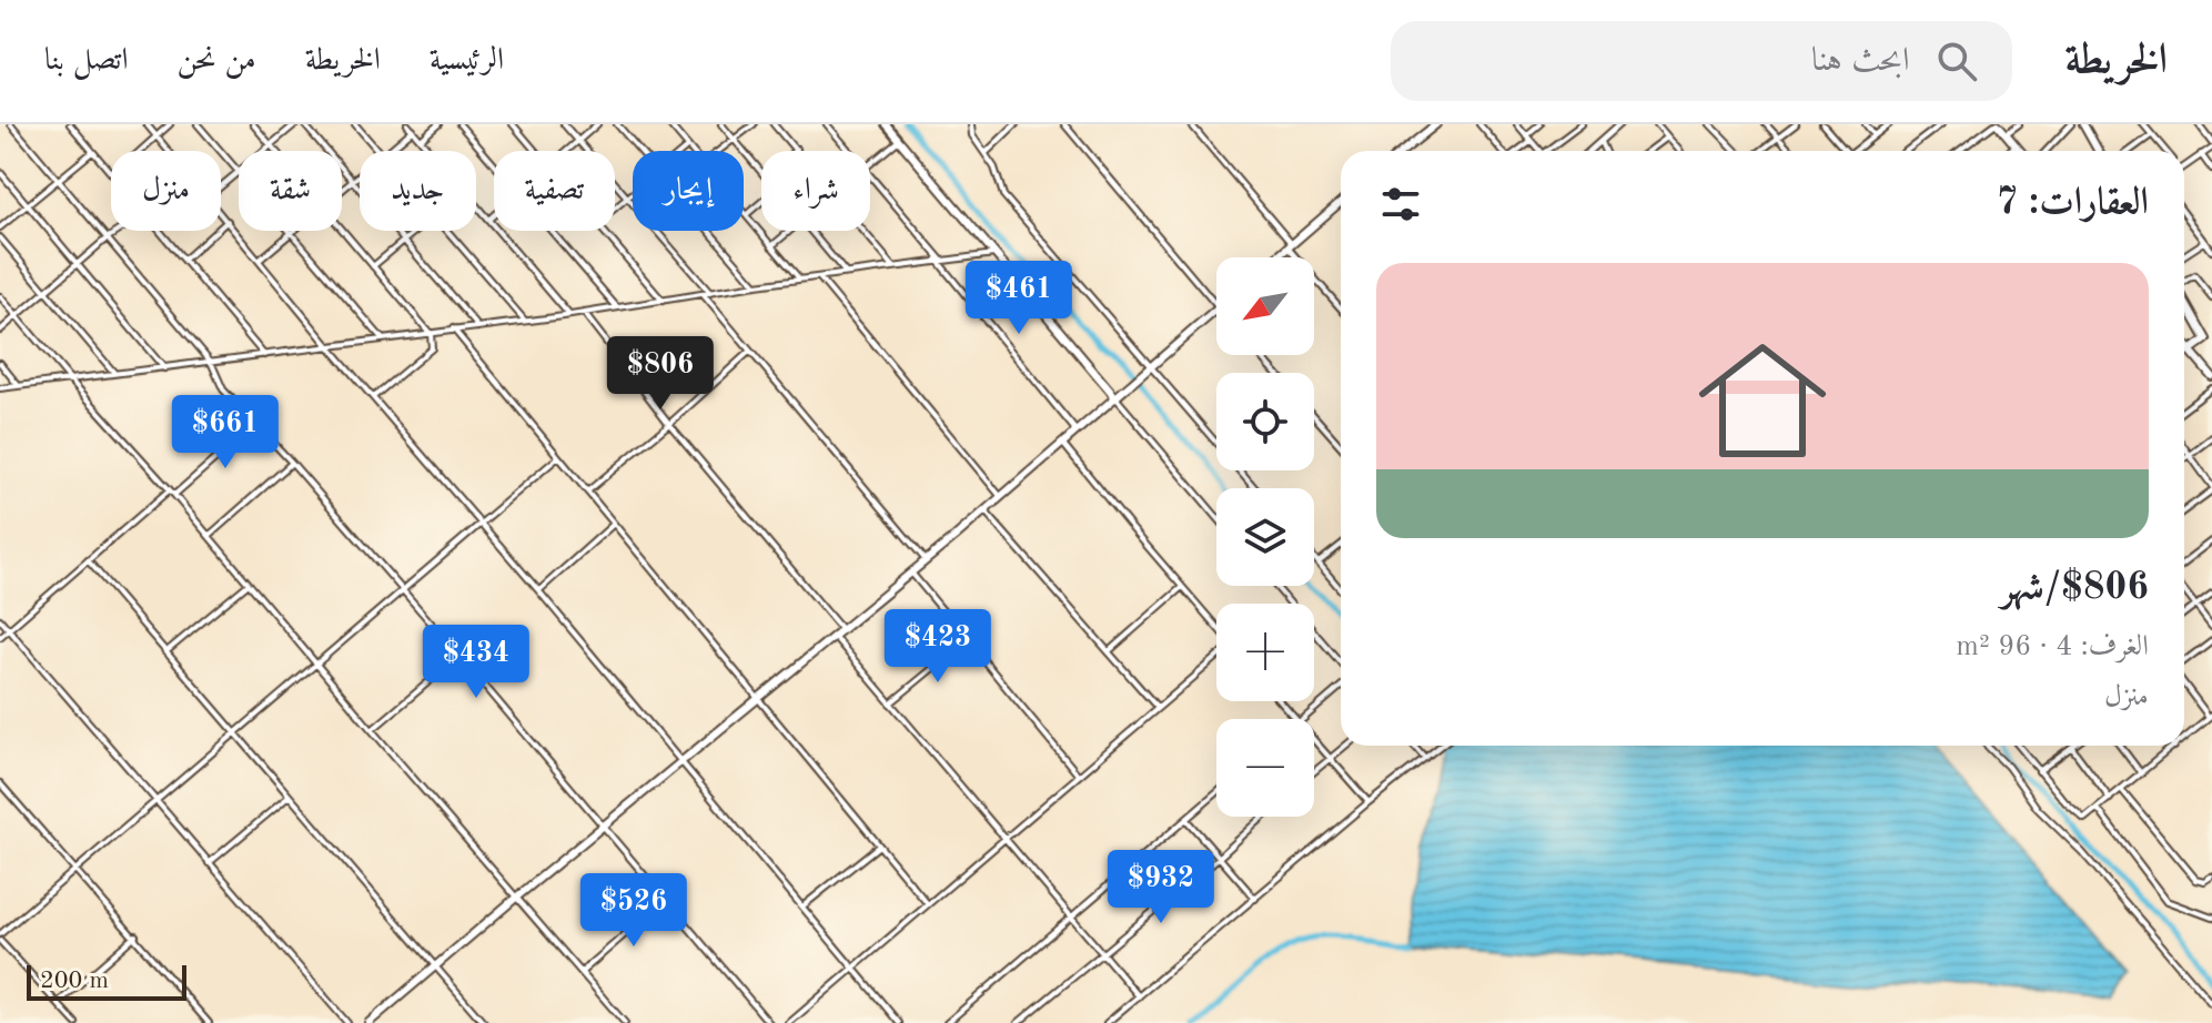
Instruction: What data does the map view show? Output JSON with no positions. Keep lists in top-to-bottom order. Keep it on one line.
{"scale_bar":"200 m","north":"bottom left","page":{"header":"الخريطة","search":"ابحث هنا","nav":["الرئيسية","الخريطة","من نحن","اتصل بنا"],"chip":["شراء","إيجار","تصفية","جديد","شقة","منزل"],"heading":"العقارات: 7","map_buttons":["+","−"],"list":[{"name":"$806/شهر","note":"الغرف: 4 · 96 m² · منزل"}],"price":["$461","$806","$661","$423","$434","$932","$526"],"scale":"200 m"}}
